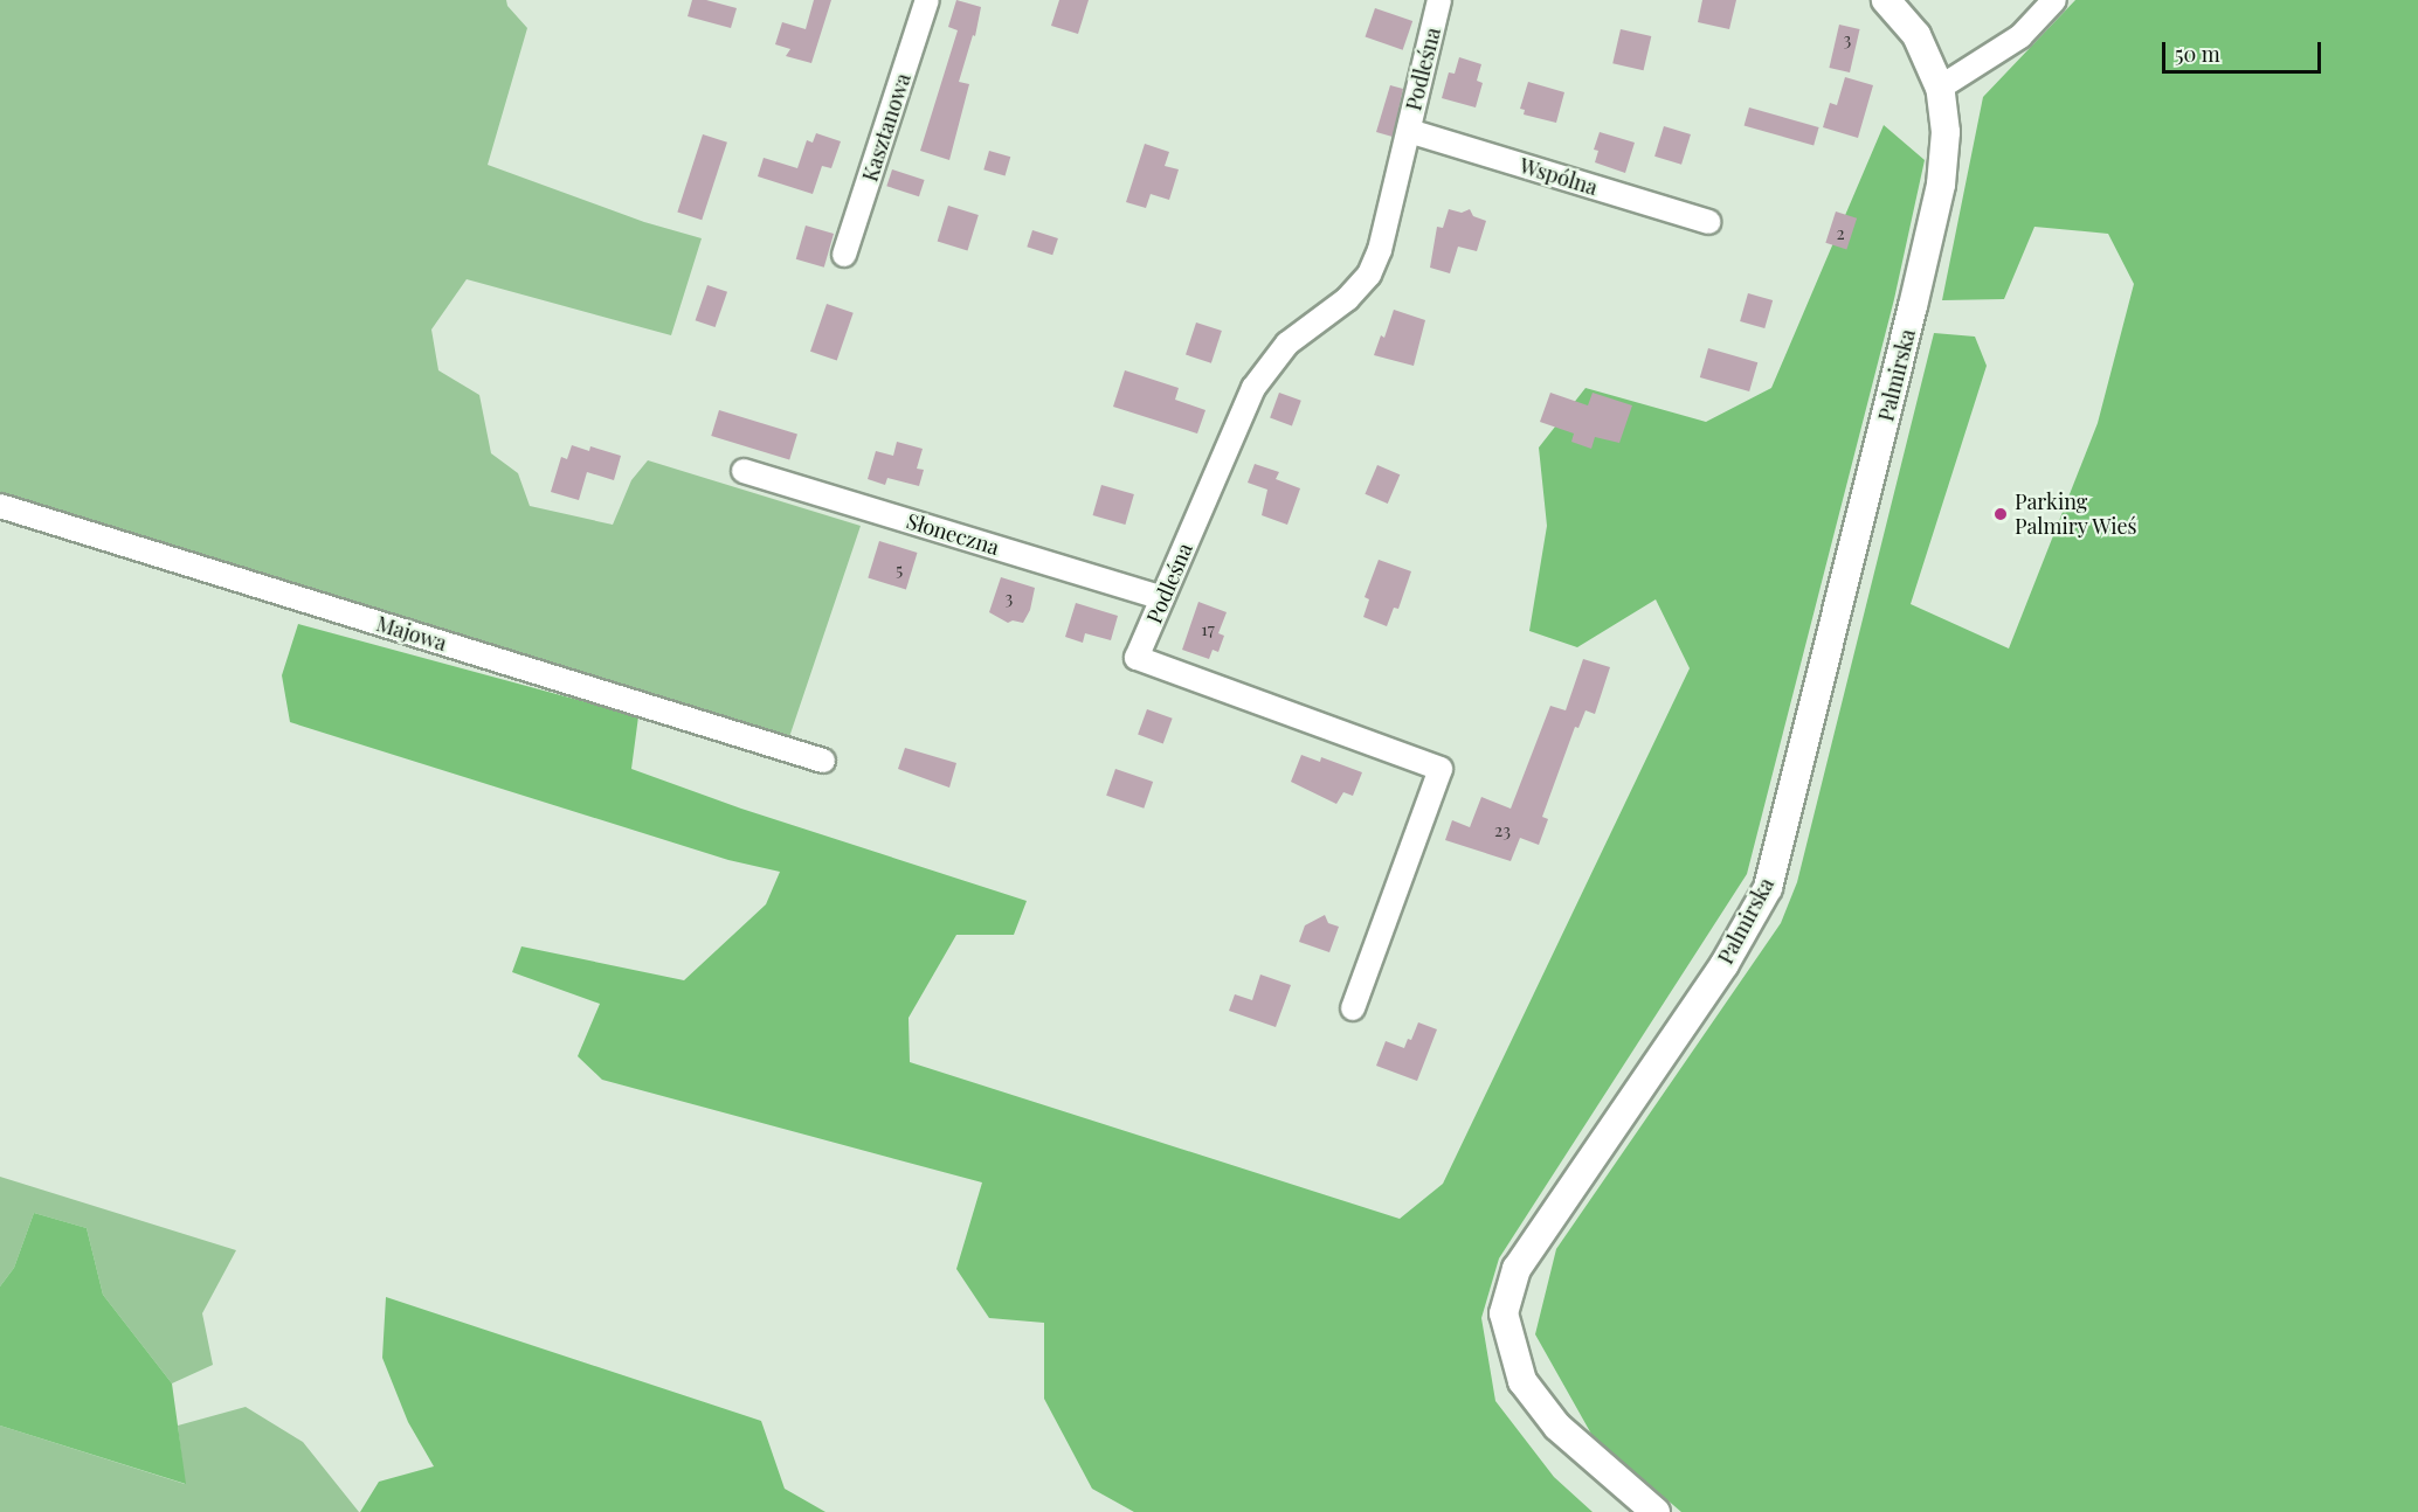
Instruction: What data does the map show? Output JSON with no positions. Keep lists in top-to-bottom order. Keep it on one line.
{"streets":{"street":["Podleśna","Kasztanowa","Wspólna","Palmirska","Słoneczna","Majowa"]},"crossings":[["Podleśna","Wspólna"],["Podleśna","Słoneczna"]],"places":["Parking Palmiry Wieś"],"house_numbers":["3","2","5","3","17","23"],"scale_bar":"50 m"}
